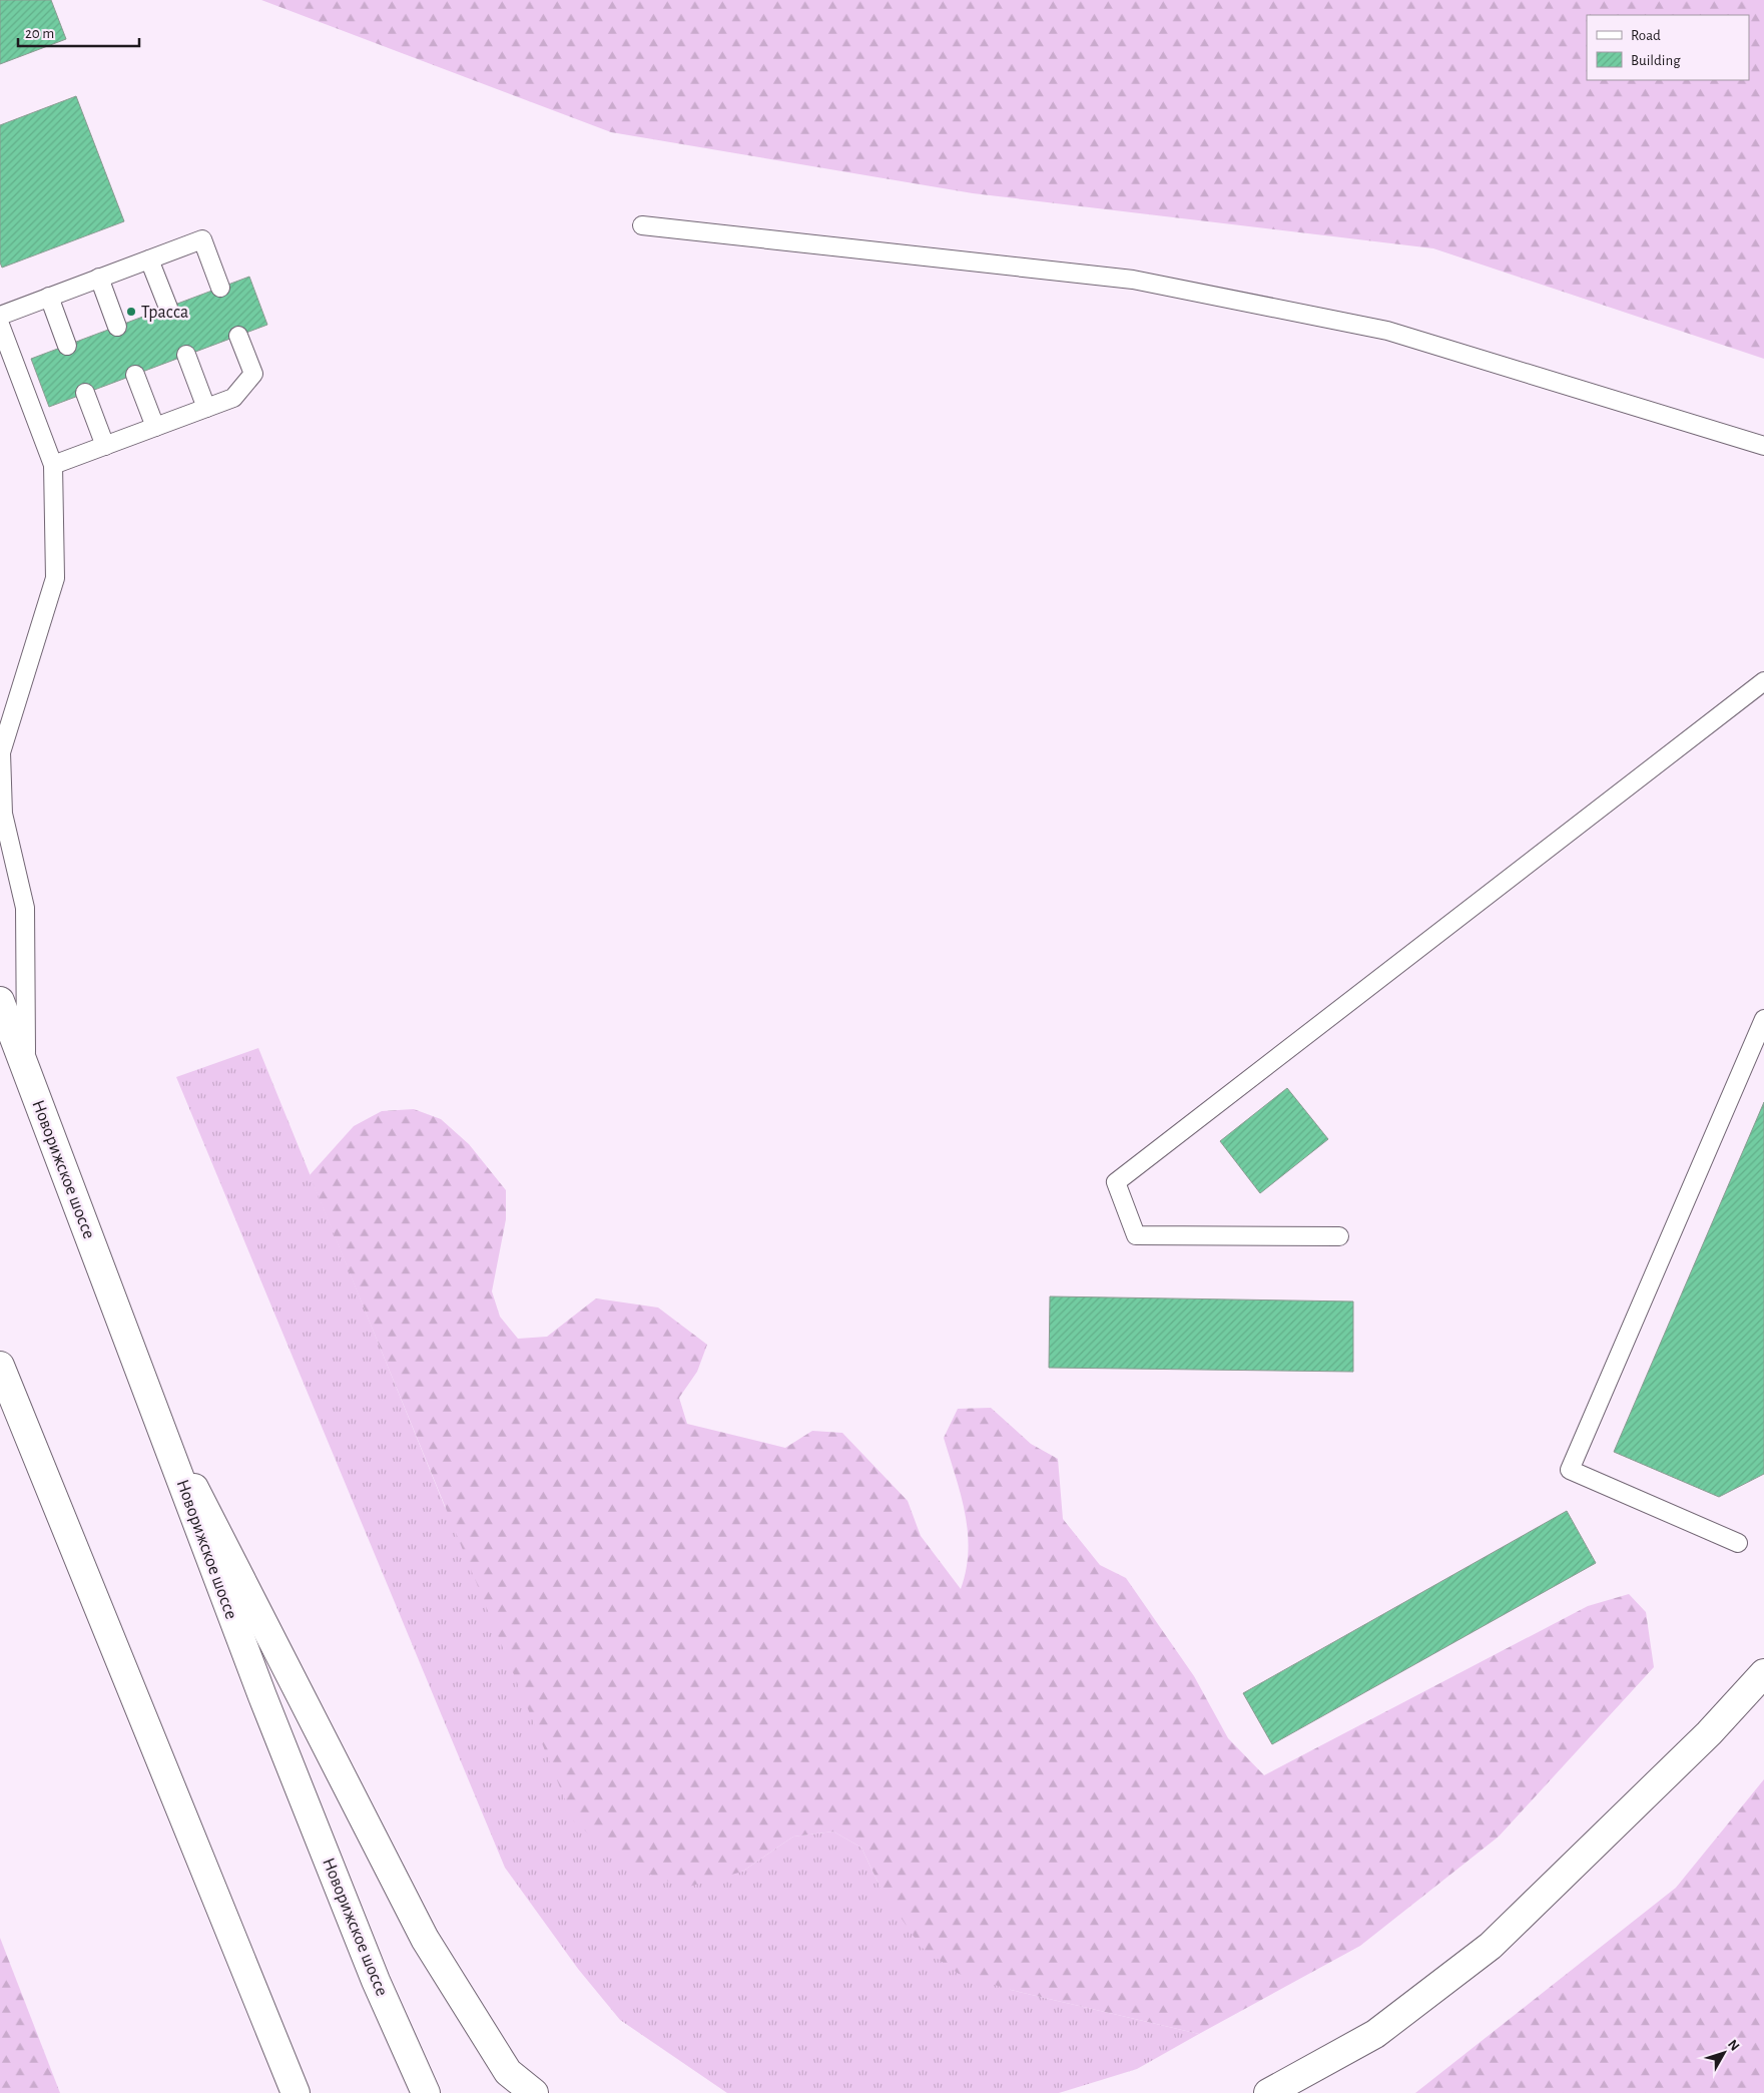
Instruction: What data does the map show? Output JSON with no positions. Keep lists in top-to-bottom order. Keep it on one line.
{"streets":{"main road":["Новорижское шоссе"]},"places":["Трасса"],"legend":["Road","Building"],"scale_bar":"20 m","north":"top right"}
